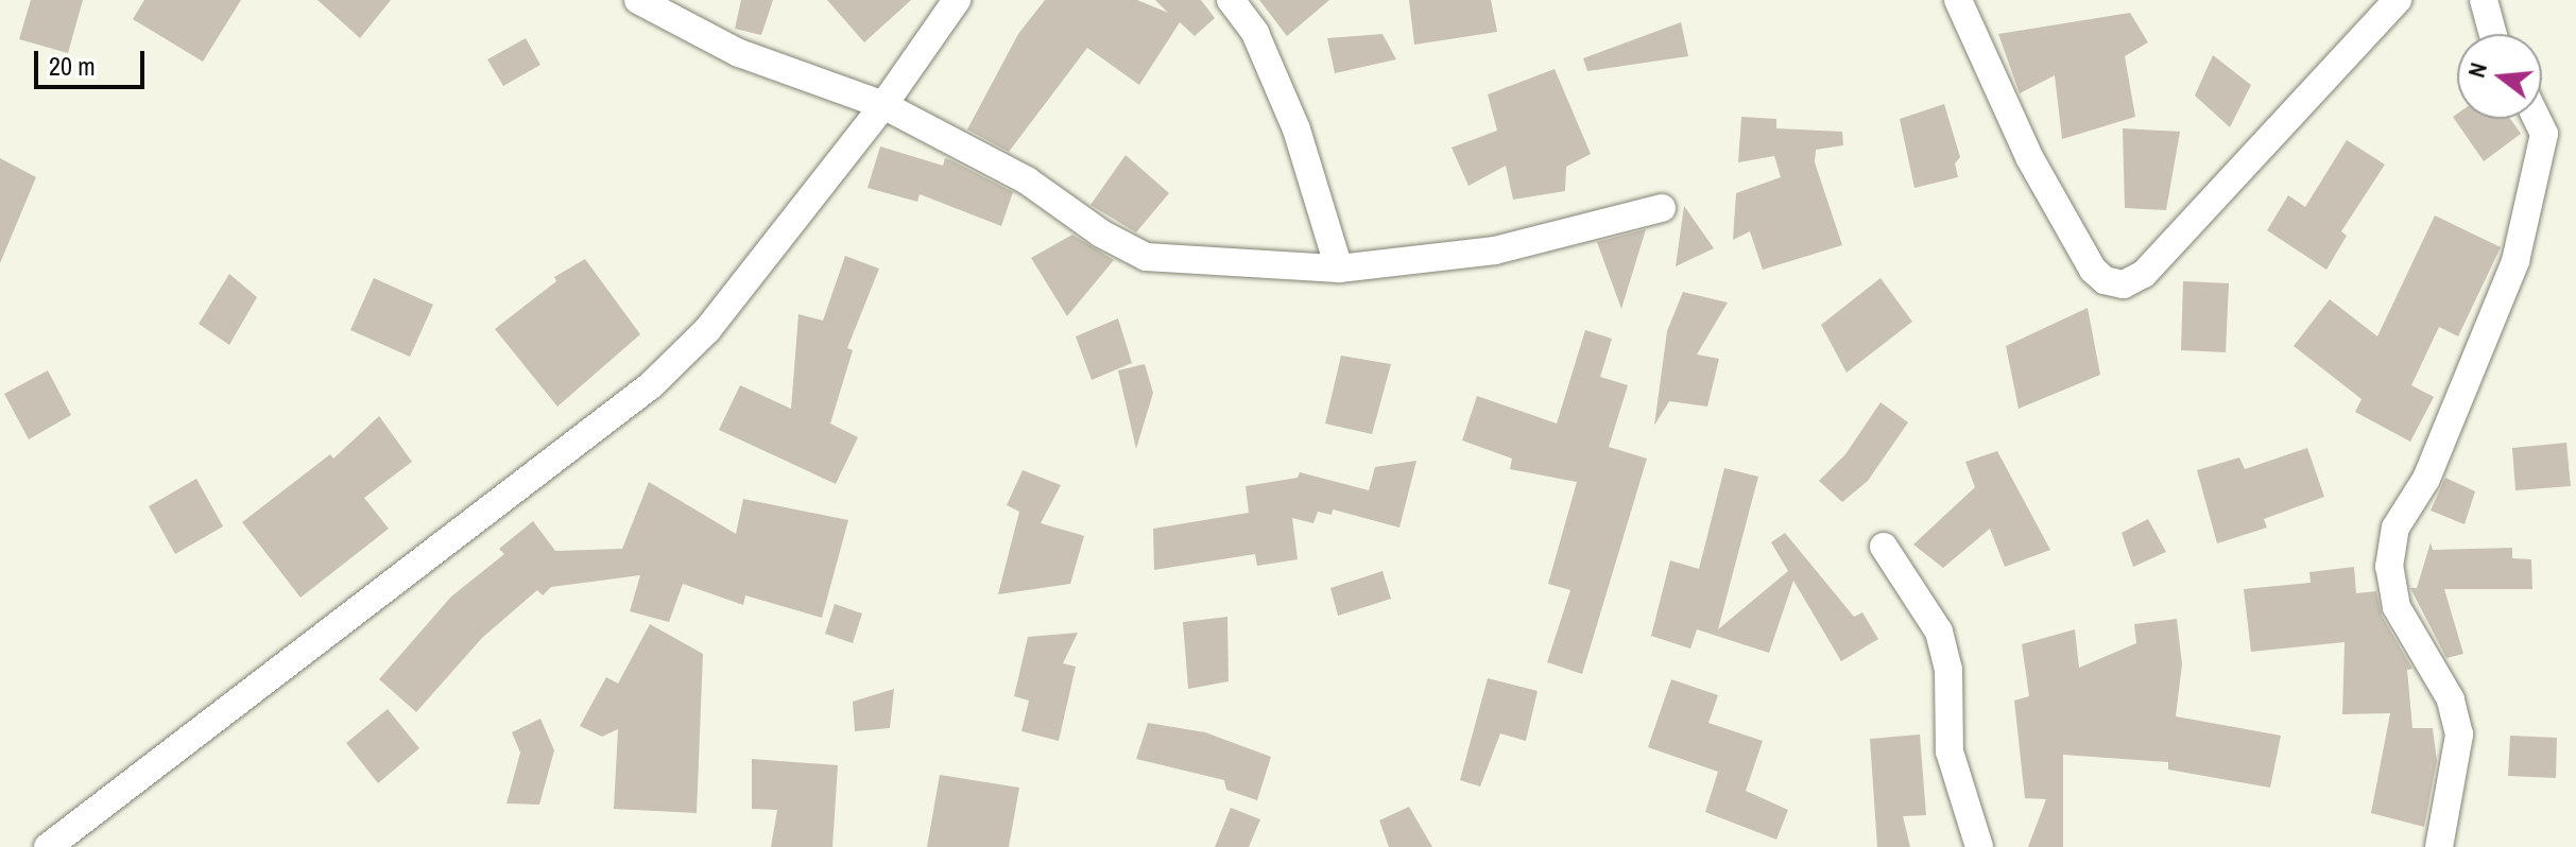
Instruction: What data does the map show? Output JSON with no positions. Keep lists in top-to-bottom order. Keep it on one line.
{"scale_bar":"20 m","north":"left"}
